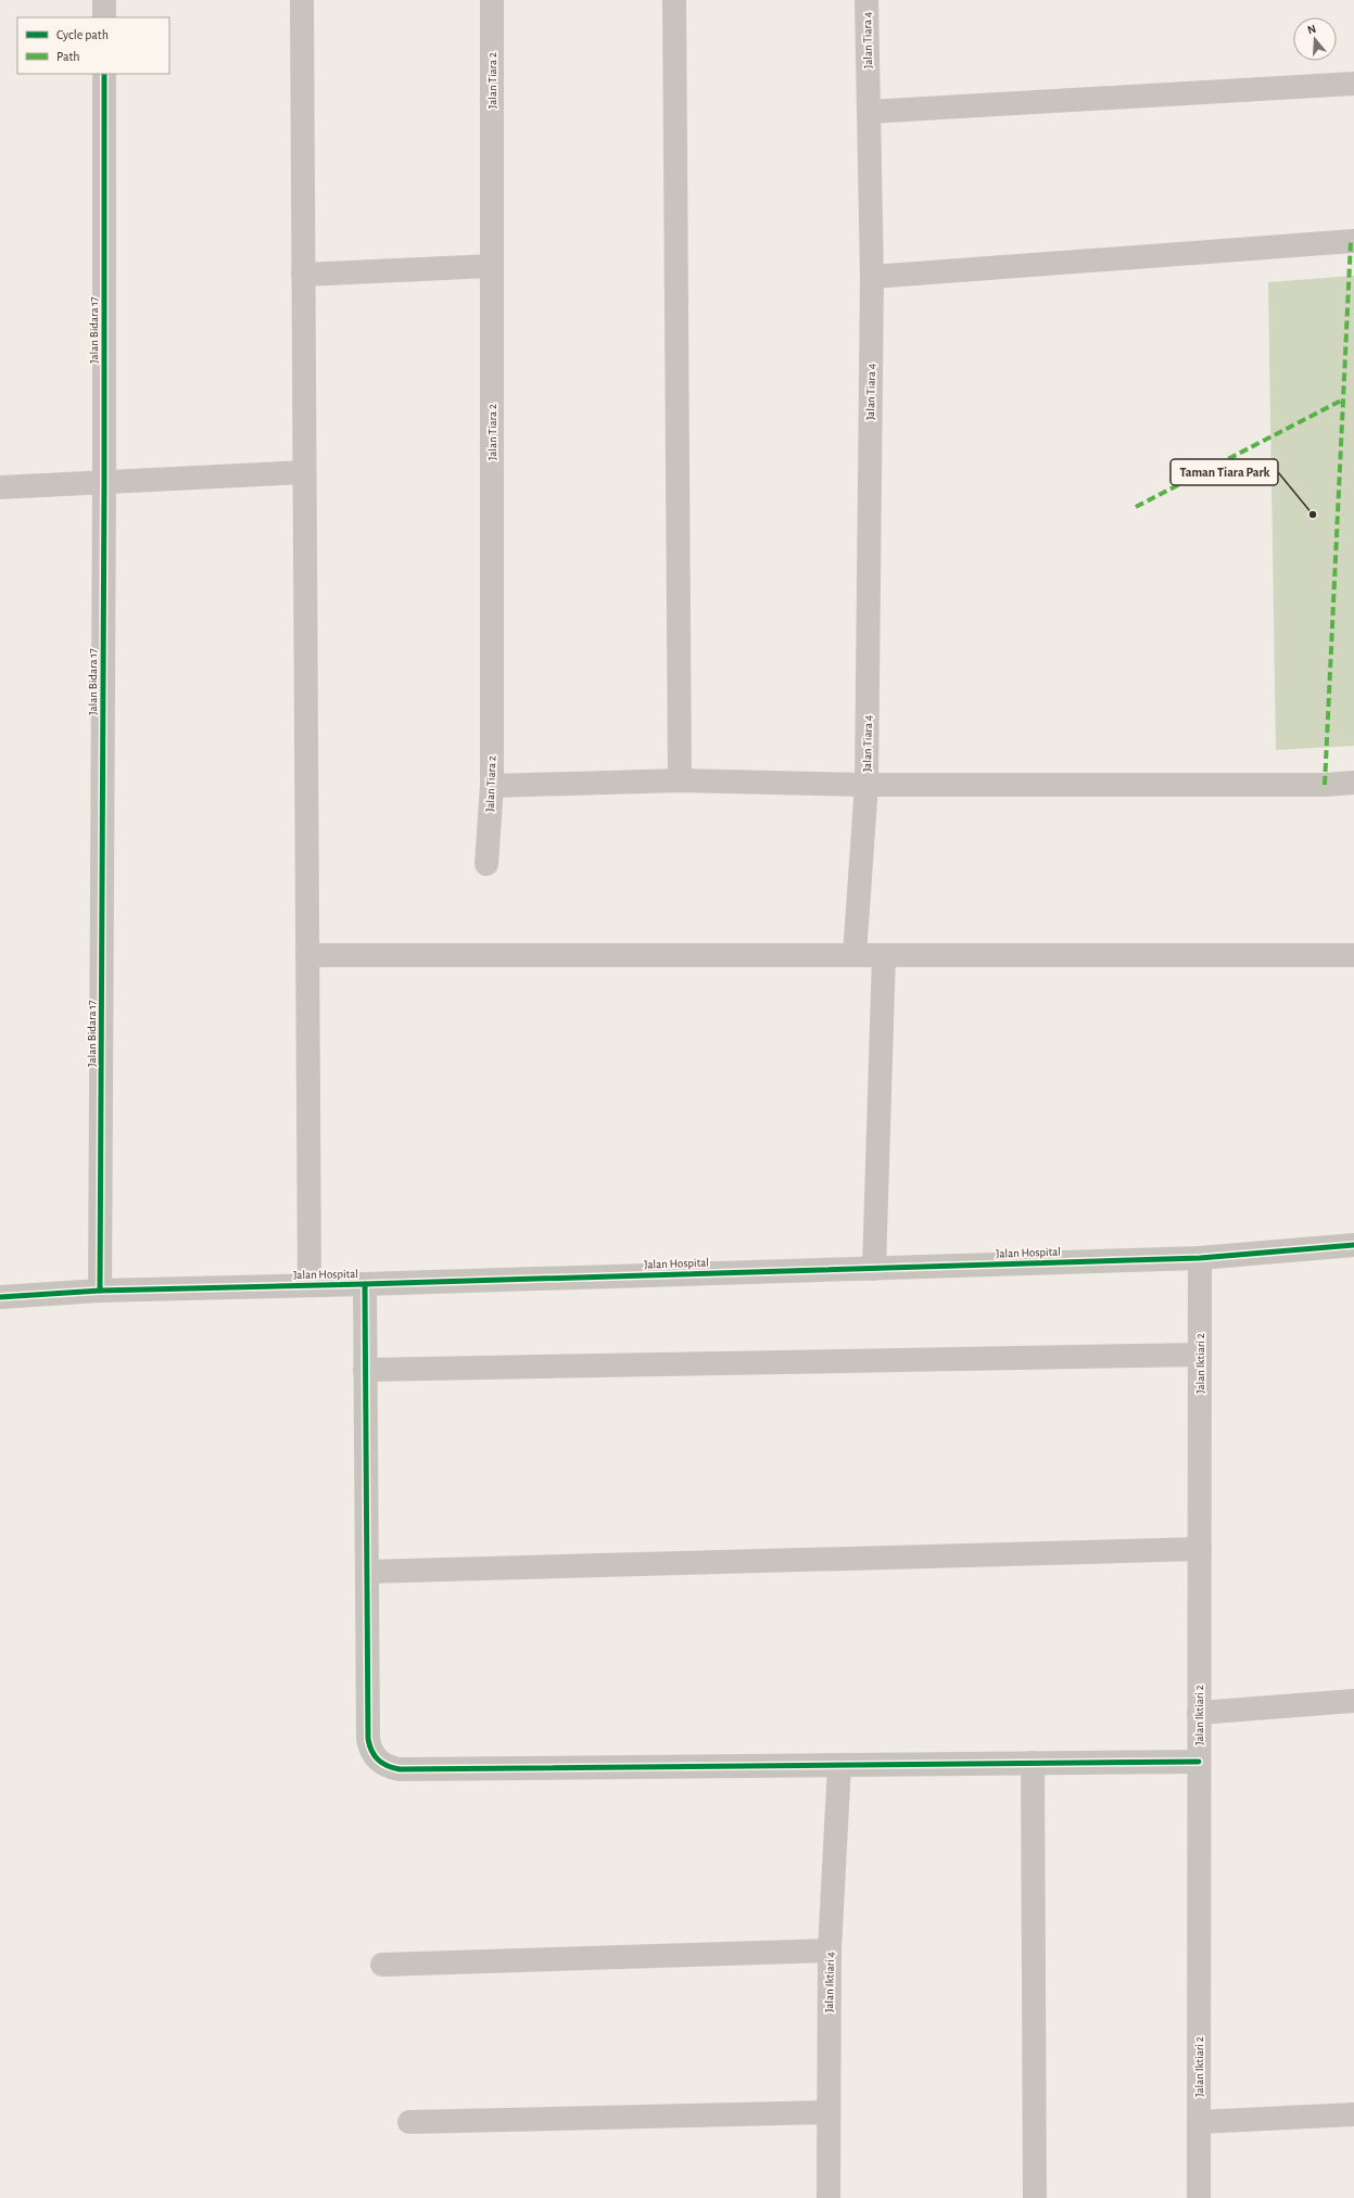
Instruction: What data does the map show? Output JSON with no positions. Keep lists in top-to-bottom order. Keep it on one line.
{"streets":{"street":["Jalan Tiara 4","Jalan Tiara 2","Jalan Bidara 17","Jalan Hospital","Jalan Iktiari 2","Jalan Iktiari 4"]},"crossings":[["Jalan Bidara 17","Jalan Hospital"],["Jalan Hospital","Jalan Iktiari 2"]],"places":["Taman Tiara Park"],"legend":["Cycle path","Path"],"north":"top"}
